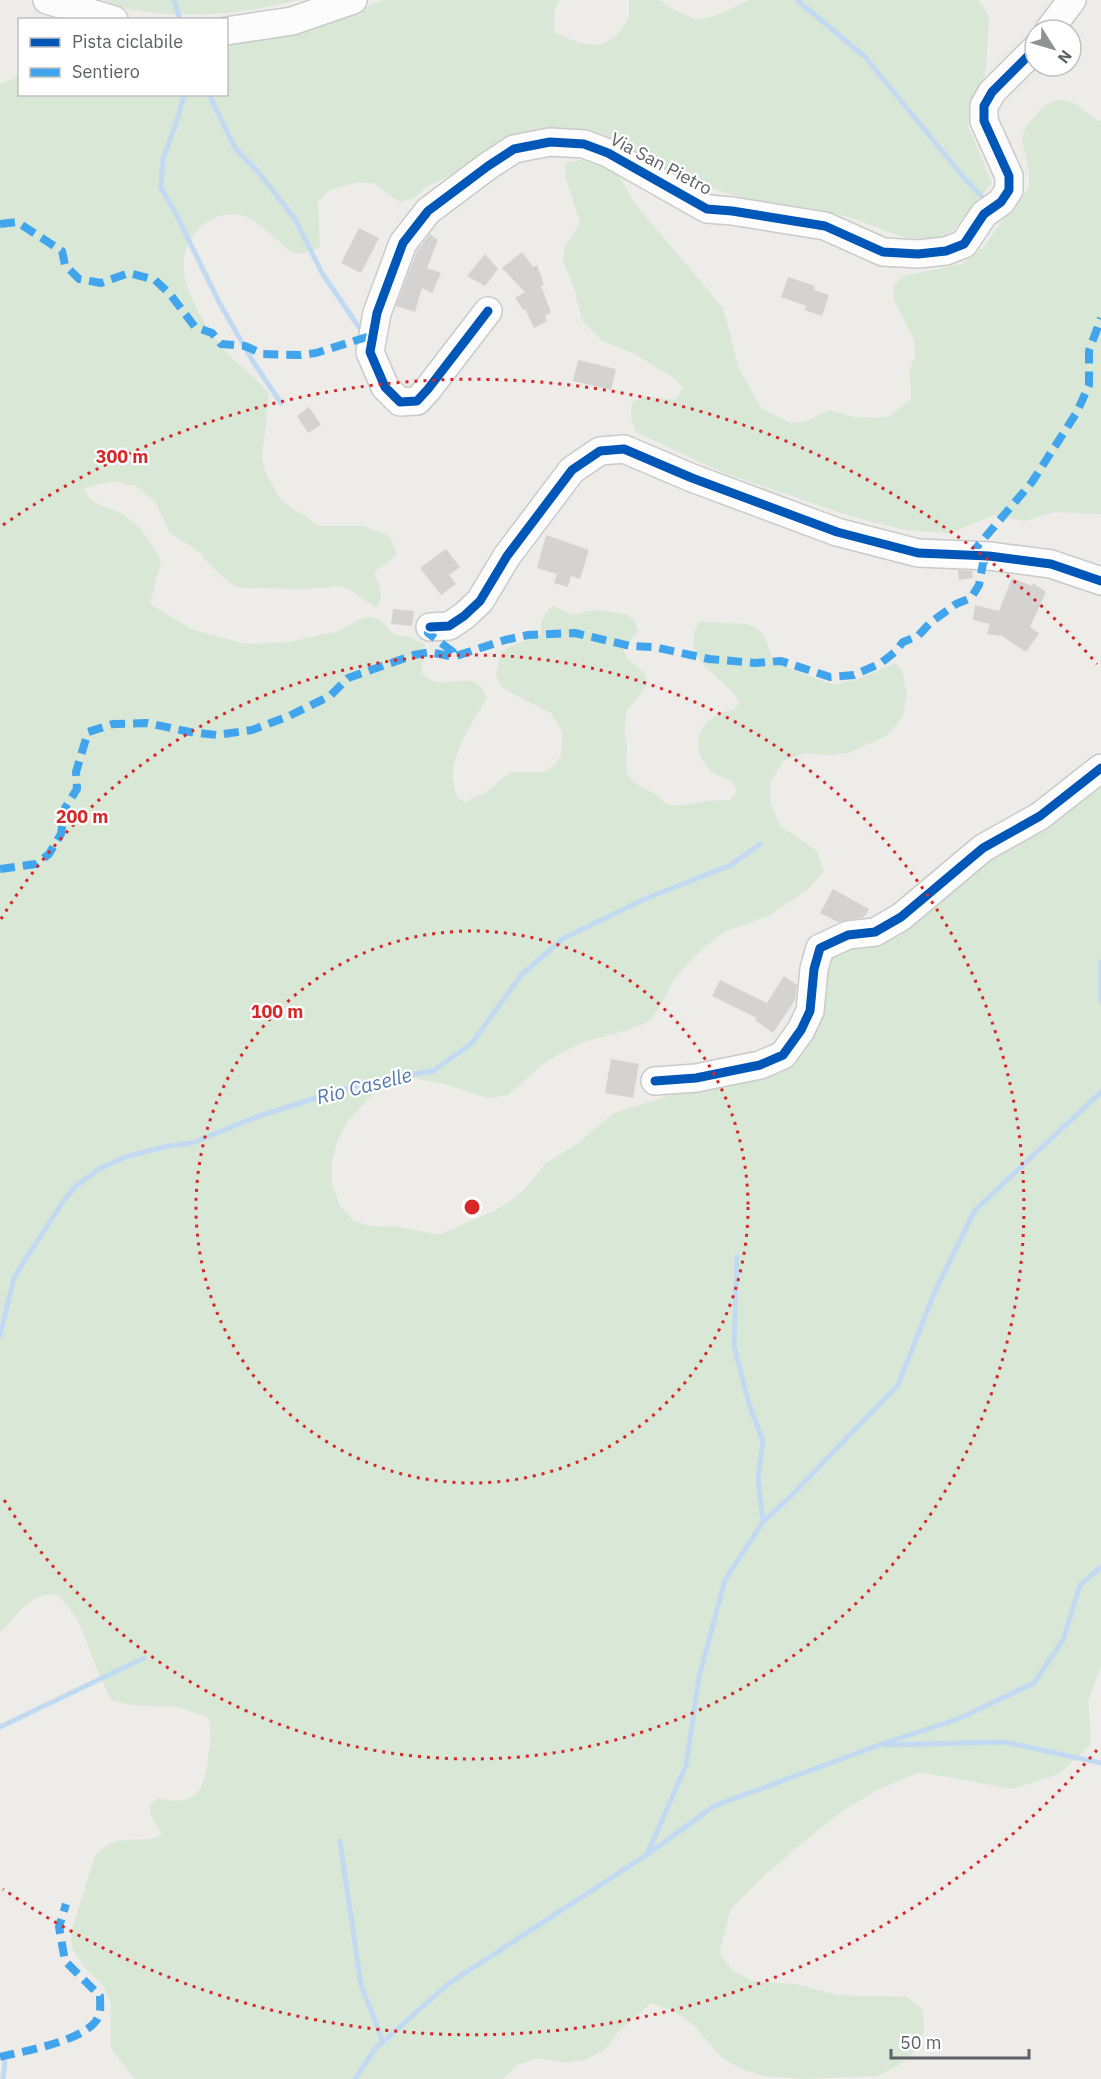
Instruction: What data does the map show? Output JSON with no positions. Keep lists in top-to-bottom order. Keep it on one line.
{"streets":{"street":["Via San Pietro"]},"water":["Rio Caselle"],"legend":["Pista ciclabile","Sentiero"],"scale_bar":"50 m","north":"bottom right","rings":["300 m","200 m","100 m"]}
